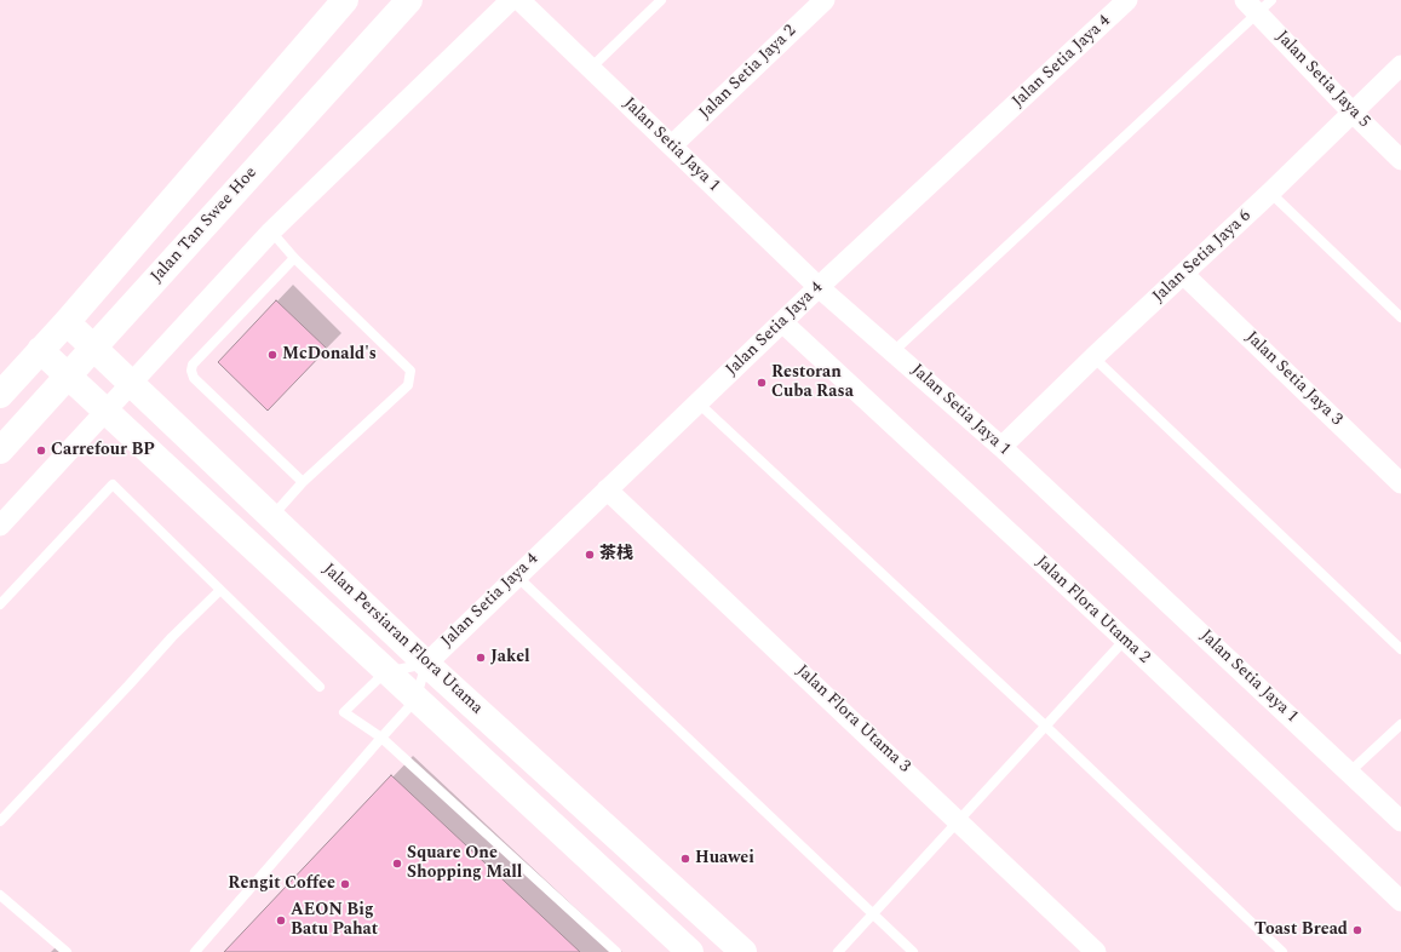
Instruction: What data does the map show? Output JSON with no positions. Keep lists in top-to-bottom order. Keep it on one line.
{"streets":{"street":["Jalan Setia Jaya 4","Jalan Setia Jaya 2","Jalan Setia Jaya 5","Jalan Setia Jaya 1","Jalan Tan Swee Hoe","Jalan Setia Jaya 6","Jalan Setia Jaya 3","Jalan Flora Utama 2","Jalan Persiaran Flora Utama","Jalan Flora Utama 3"]},"crossings":[["Jalan Setia Jaya 4","Jalan Setia Jaya 1"],["Jalan Setia Jaya 4","Jalan Flora Utama 2"],["Jalan Setia Jaya 4","Jalan Persiaran Flora Utama"],["Jalan Setia Jaya 4","Jalan Flora Utama 3"],["Jalan Setia Jaya 2","Jalan Setia Jaya 1"],["Jalan Setia Jaya 5","Jalan Setia Jaya 6"],["Jalan Setia Jaya 1","Jalan Setia Jaya 6"],["Jalan Tan Swee Hoe","Jalan Persiaran Flora Utama"],["Jalan Setia Jaya 6","Jalan Setia Jaya 3"]],"places":["McDonald's","Restoran Cuba Rasa","Carrefour BP","茶栈","Jakel","Huawei","Square One Shopping Mall","Rengit Coffee","AEON Big Batu Pahat","Toast Bread"]}
